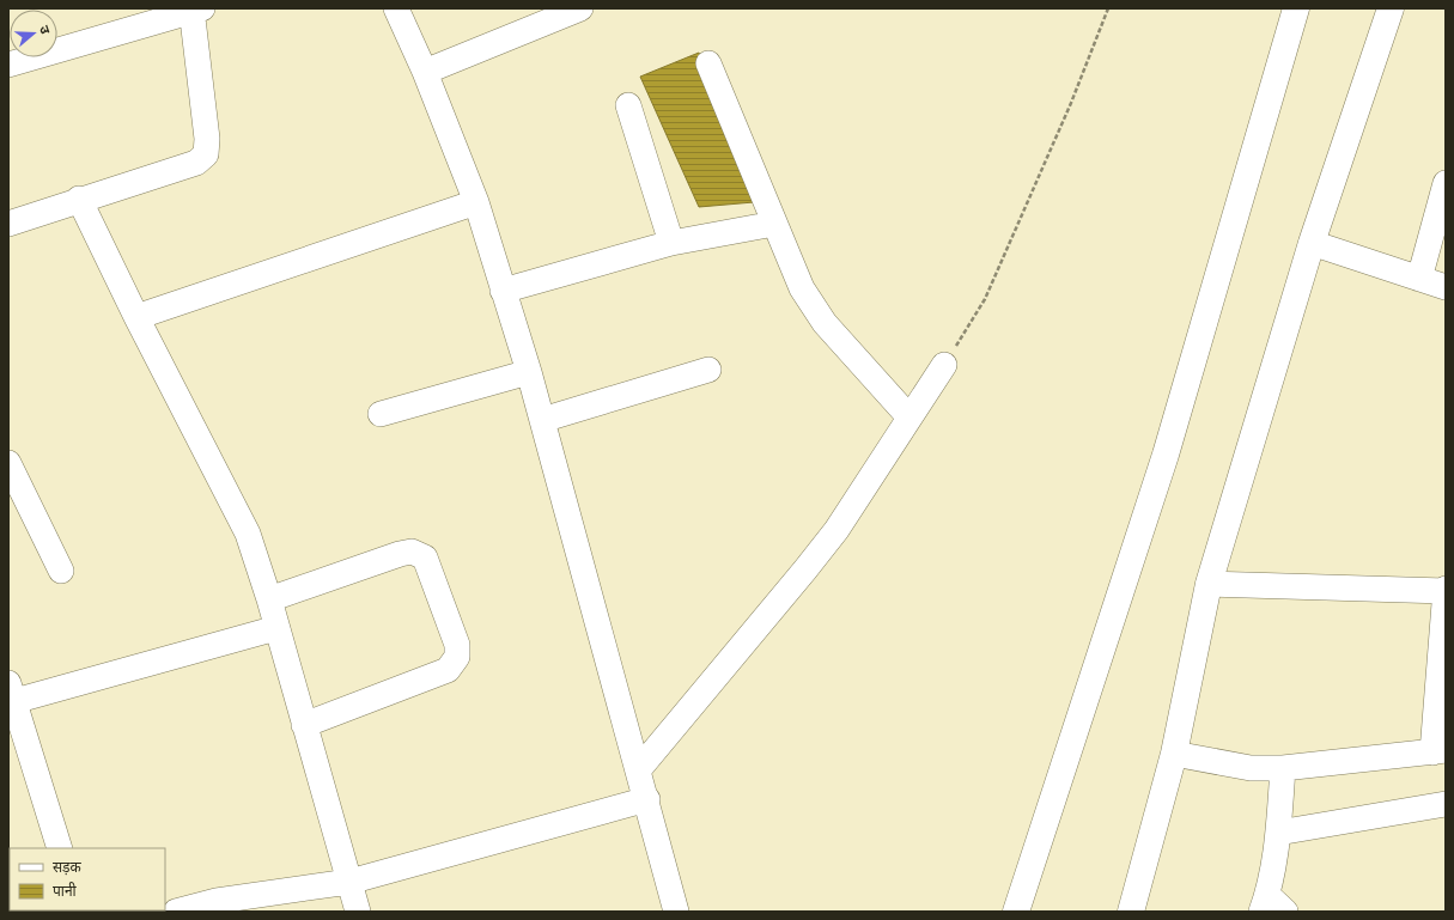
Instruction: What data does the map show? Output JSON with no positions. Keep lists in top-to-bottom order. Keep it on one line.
{"legend":["सड़क","पानी"],"north":"right"}
